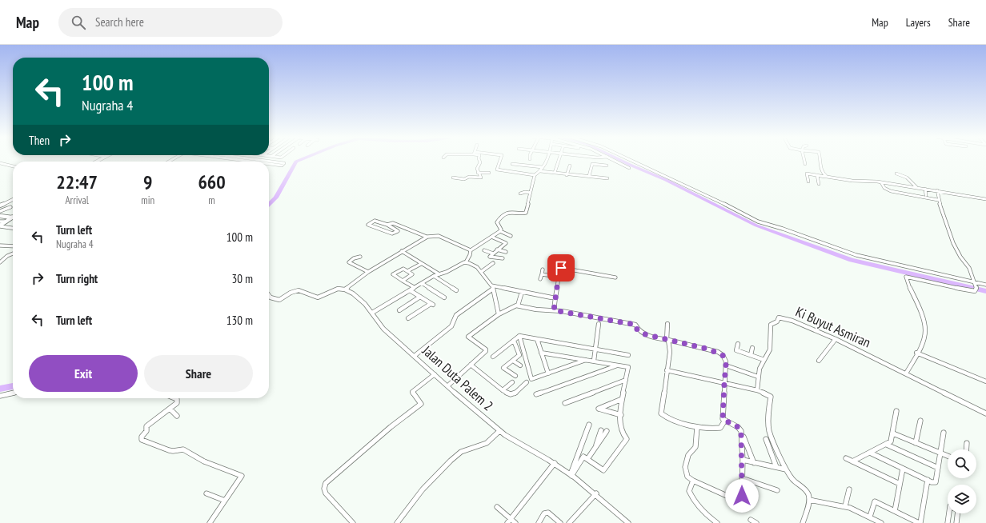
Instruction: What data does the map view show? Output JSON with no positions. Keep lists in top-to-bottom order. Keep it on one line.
{"streets":{"street":["Ki Buyut Asmiran","Jalan Duta Palem 2"]},"page":{"header":"Map","search":"Search here","nav":["Map","Layers","Share"],"turn":["100 m","Nugraha 4"],"then":"Then","eta":["22:47","Arrival","9","min","660","m"],"list":[{"name":"Turn left","note":"Nugraha 4","value":"100 m"},{"name":"Turn right","value":"30 m"},{"name":"Turn left","value":"130 m"}],"buttons":["Exit","Share"]}}
